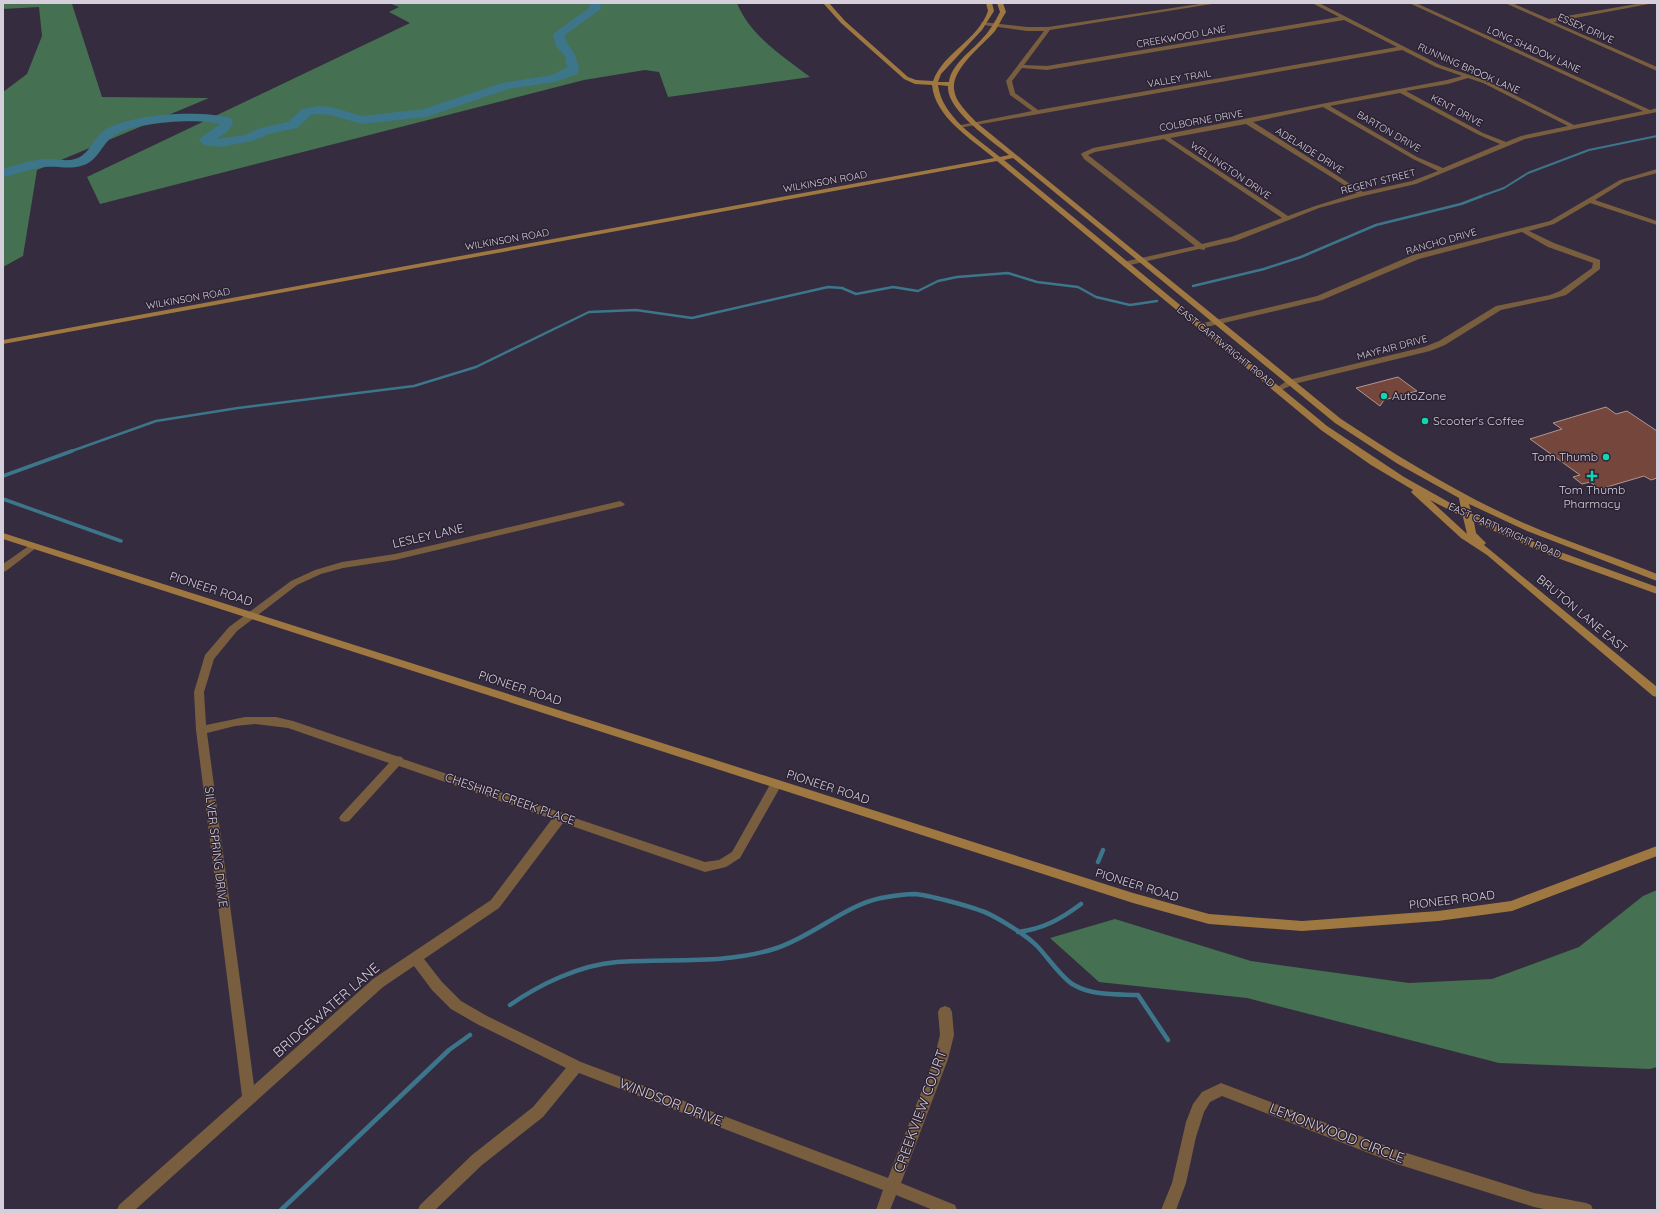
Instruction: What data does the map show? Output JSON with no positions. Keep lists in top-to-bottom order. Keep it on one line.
{"streets":{"main road":["WILKINSON ROAD","EAST CARTWRIGHT ROAD","PIONEER ROAD","BRUTON LANE EAST"],"street":["ESSEX DRIVE","CREEKWOOD LANE","LONG SHADOW LANE","RUNNING BROOK LANE","VALLEY TRAIL","KENT DRIVE","COLBORNE DRIVE","BARTON DRIVE","ADELAIDE DRIVE","WELLINGTON DRIVE","REGENT STREET","RANCHO DRIVE","MAYFAIR DRIVE","LESLEY LANE","CHESHIRE CREEK PLACE","SILVER SPRING DRIVE","BRIDGEWATER LANE","WINDSOR DRIVE","CREEKVIEW COURT","LEMONWOOD CIRCLE"]},"crossings":[["CREEKWOOD LANE","RUNNING BROOK LANE"],["LONG SHADOW LANE","REGENT STREET"],["RUNNING BROOK LANE","VALLEY TRAIL"],["RUNNING BROOK LANE","COLBORNE DRIVE"],["RUNNING BROOK LANE","REGENT STREET"],["VALLEY TRAIL","EAST CARTWRIGHT ROAD"],["KENT DRIVE","COLBORNE DRIVE"],["KENT DRIVE","REGENT STREET"],["COLBORNE DRIVE","BARTON DRIVE"],["COLBORNE DRIVE","ADELAIDE DRIVE"],["COLBORNE DRIVE","WELLINGTON DRIVE"],["COLBORNE DRIVE","REGENT STREET"],["BARTON DRIVE","REGENT STREET"],["ADELAIDE DRIVE","REGENT STREET"],["WELLINGTON DRIVE","REGENT STREET"],["WILKINSON ROAD","EAST CARTWRIGHT ROAD"],["REGENT STREET","EAST CARTWRIGHT ROAD"],["RANCHO DRIVE","EAST CARTWRIGHT ROAD"],["RANCHO DRIVE","MAYFAIR DRIVE"],["EAST CARTWRIGHT ROAD","MAYFAIR DRIVE"],["EAST CARTWRIGHT ROAD","BRUTON LANE EAST"],["LESLEY LANE","PIONEER ROAD"],["LESLEY LANE","SILVER SPRING DRIVE"],["PIONEER ROAD","CHESHIRE CREEK PLACE"],["PIONEER ROAD","SILVER SPRING DRIVE"],["CHESHIRE CREEK PLACE","SILVER SPRING DRIVE"],["CHESHIRE CREEK PLACE","BRIDGEWATER LANE"],["SILVER SPRING DRIVE","BRIDGEWATER LANE"],["BRIDGEWATER LANE","WINDSOR DRIVE"],["WINDSOR DRIVE","CREEKVIEW COURT"]],"places":{"other":["AutoZone","Scooter's Coffee","Tom Thumb"],"health":["Tom Thumb Pharmacy"]}}
